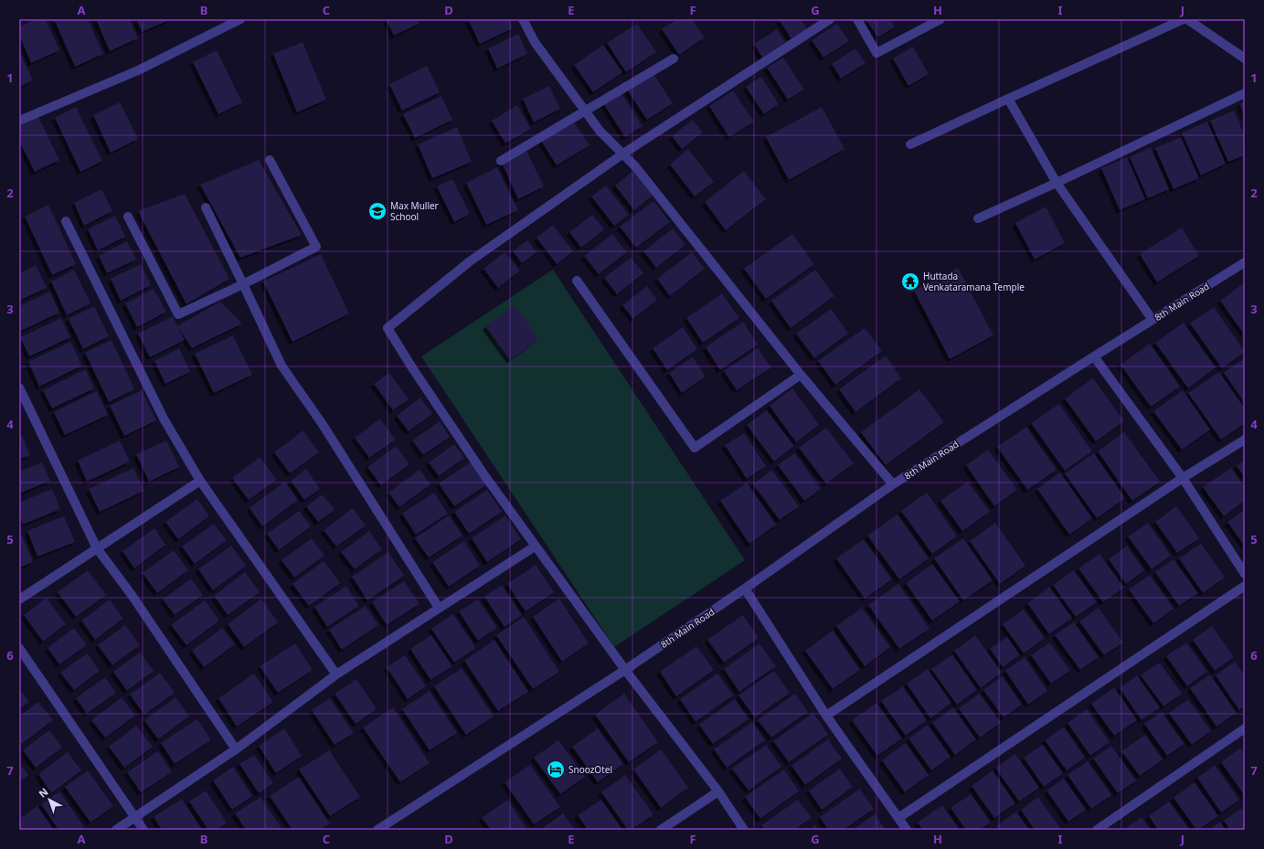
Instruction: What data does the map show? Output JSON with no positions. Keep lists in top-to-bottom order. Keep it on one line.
{"streets":{"street":["8th Main Road"]},"places":{"school or university":["Max Muller School"],"temple":["Huttada Venkataramana Temple"],"hotel":["SnoozOtel"]},"north":"top left","grid":{"columns":["A","B","C","D","E","F","G","H","I","J"],"rows":["1","2","3","4","5","6","7"]}}
